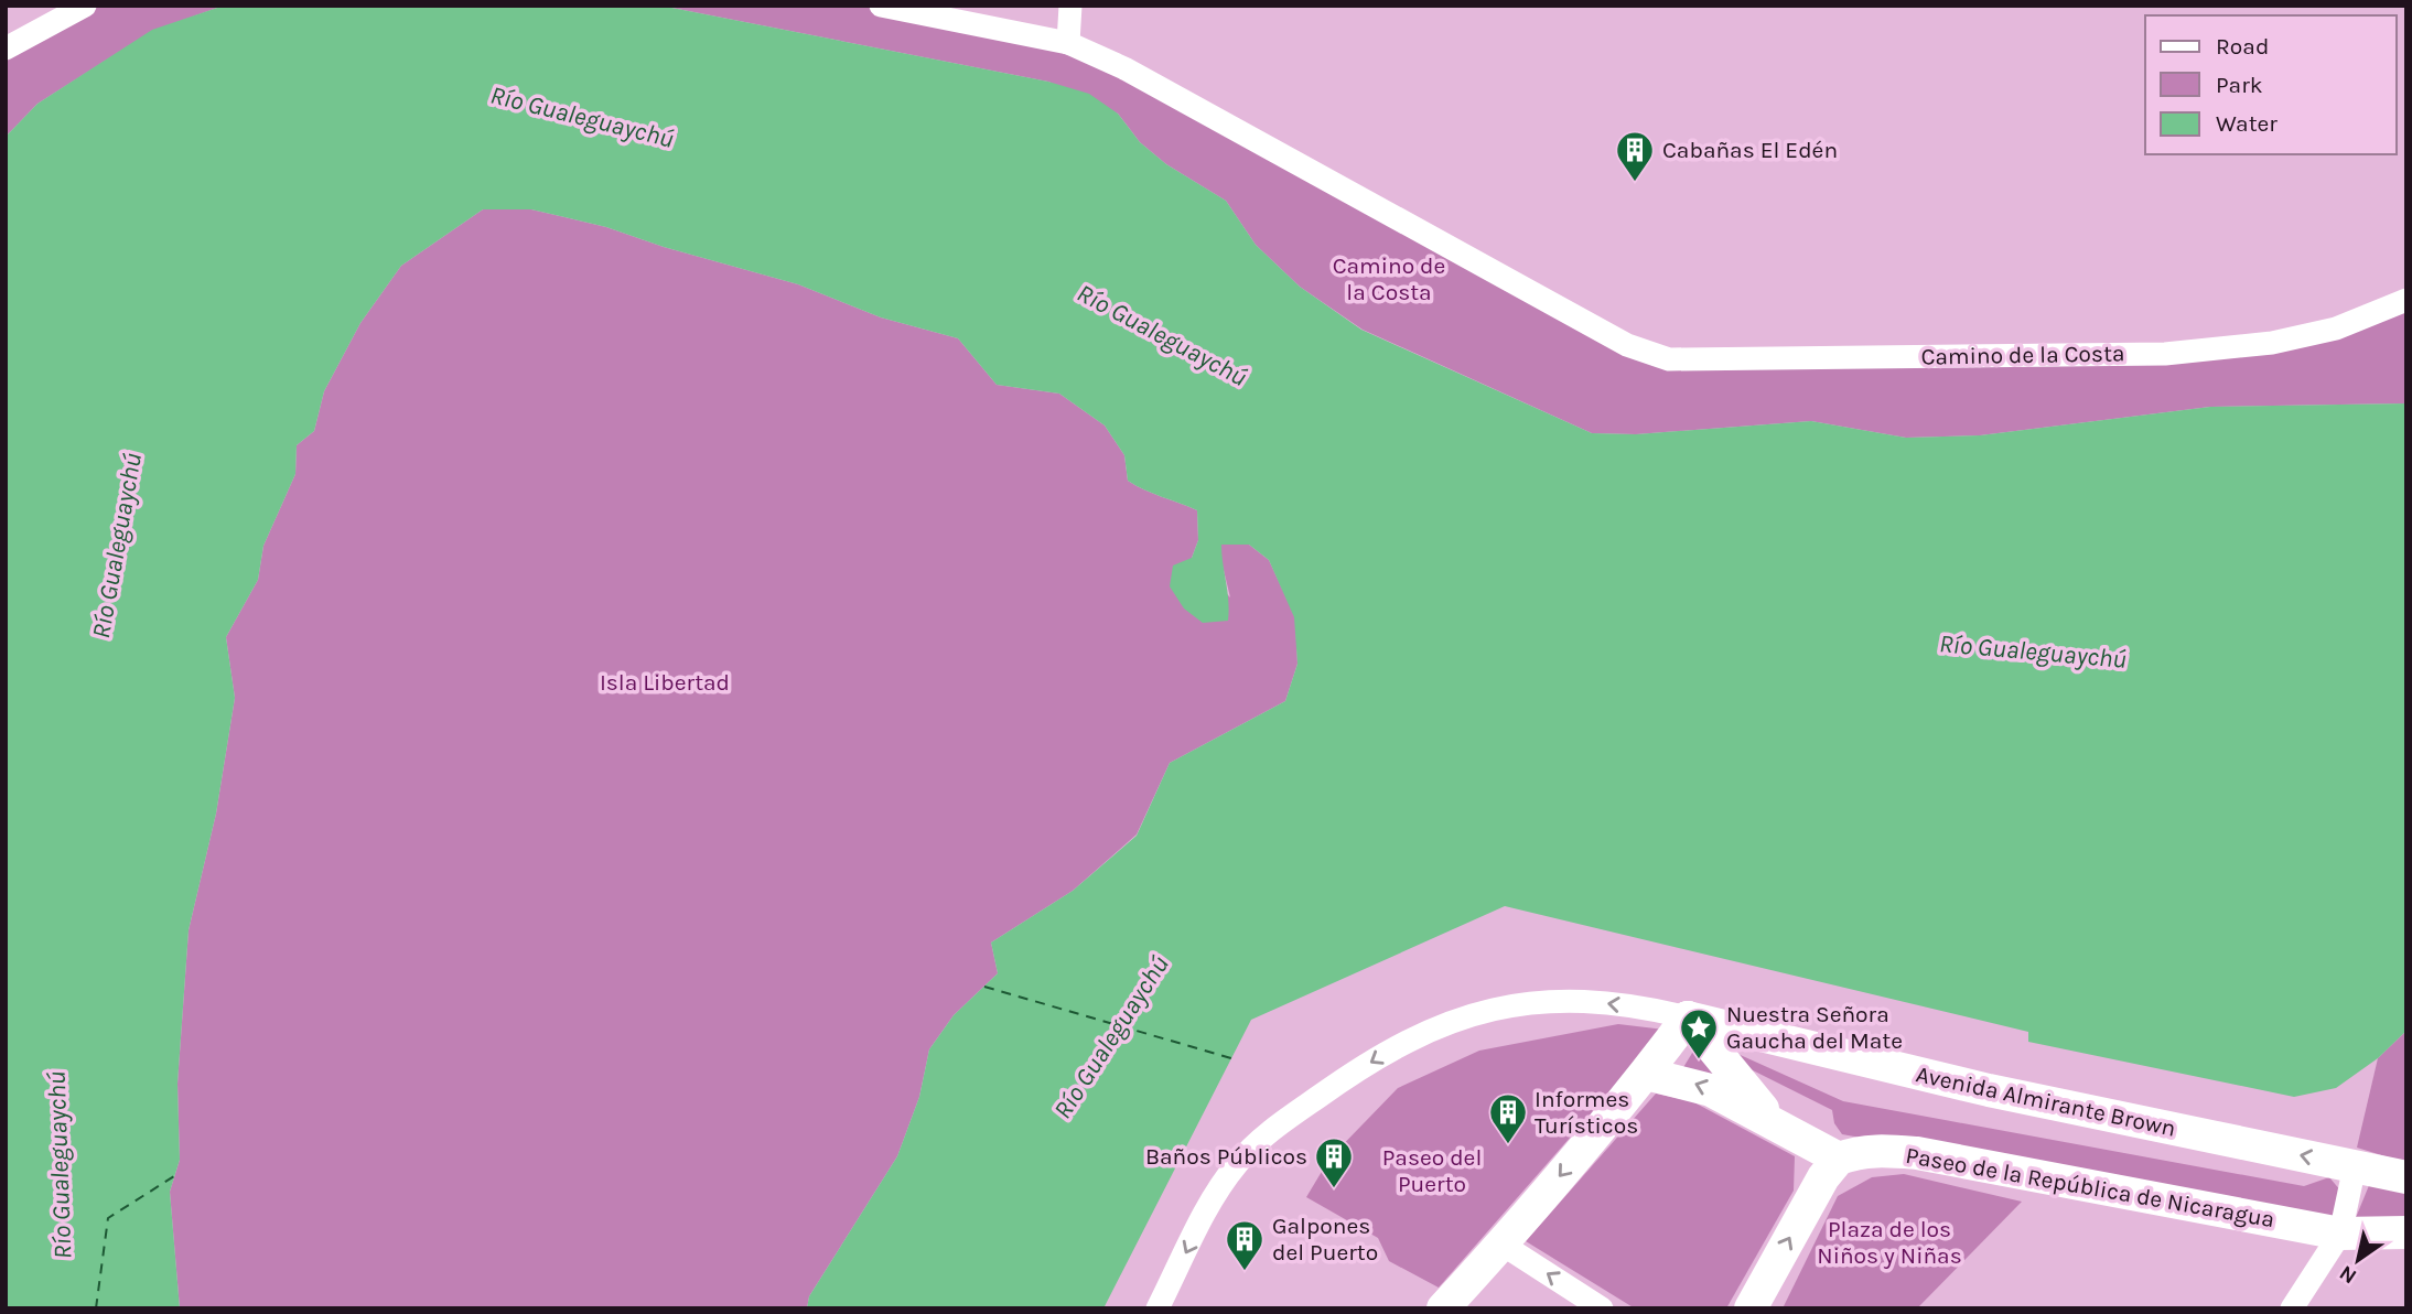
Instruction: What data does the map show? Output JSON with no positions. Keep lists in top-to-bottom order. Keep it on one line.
{"streets":{"main road":["Avenida Almirante Brown","Paseo de la República de Nicaragua"],"street":["Camino de la Costa"]},"one_way":["Avenida Almirante Brown"],"water":["Río Gualeguaychú"],"parks":["Camino de la Costa","Isla Libertad","Paseo del Puerto","Plaza de los Niños y Niñas"],"places":{"building":["Cabañas El Edén","Informes Turísticos","Baños Públicos","Galpones del Puerto"],"place":["Nuestra Señora Gaucha del Mate"]},"legend":["Road","Park","Water"],"north":"bottom left"}
